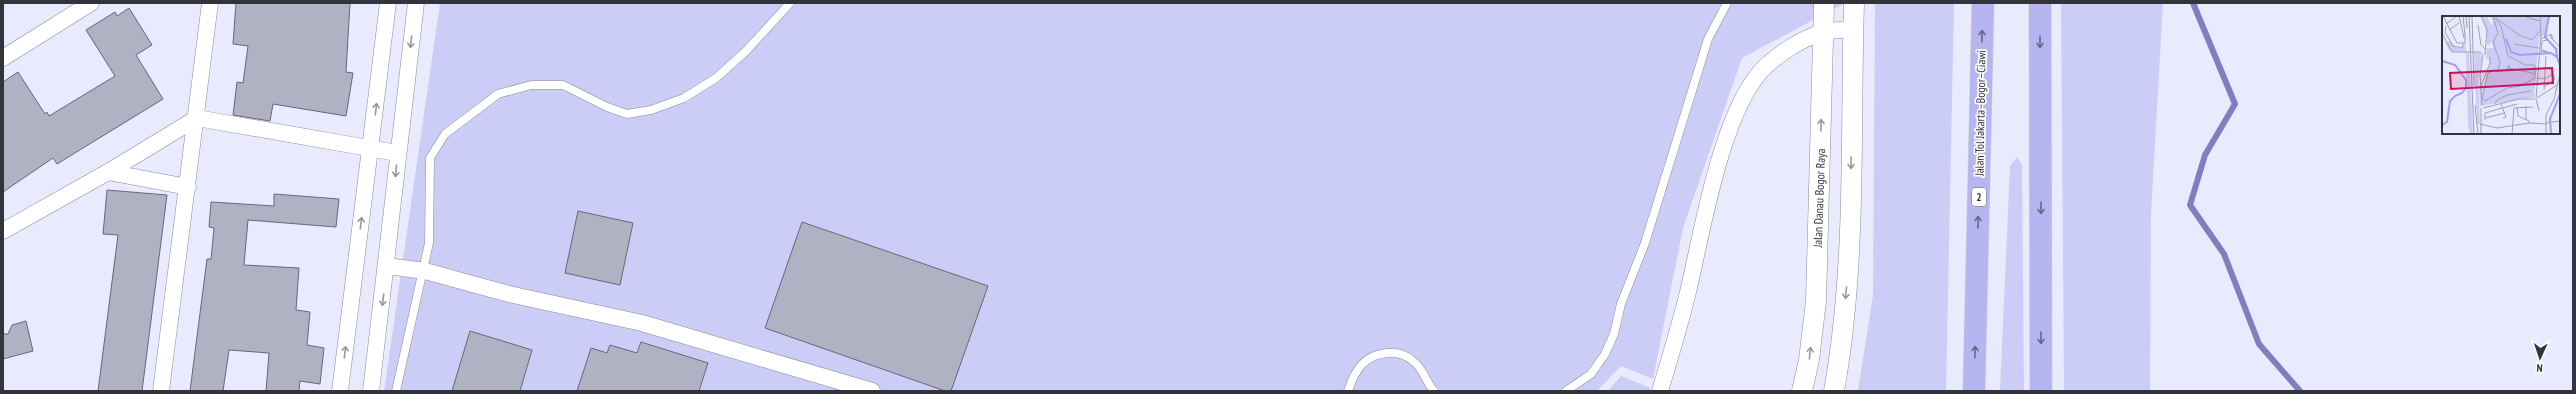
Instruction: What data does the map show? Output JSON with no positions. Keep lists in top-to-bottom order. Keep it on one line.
{"streets":{"highway":["Jalan Tol Jakarta–Bogor–Ciawi","2"],"street":["Jalan Danau Bogor Raya"]},"north":"bottom"}
